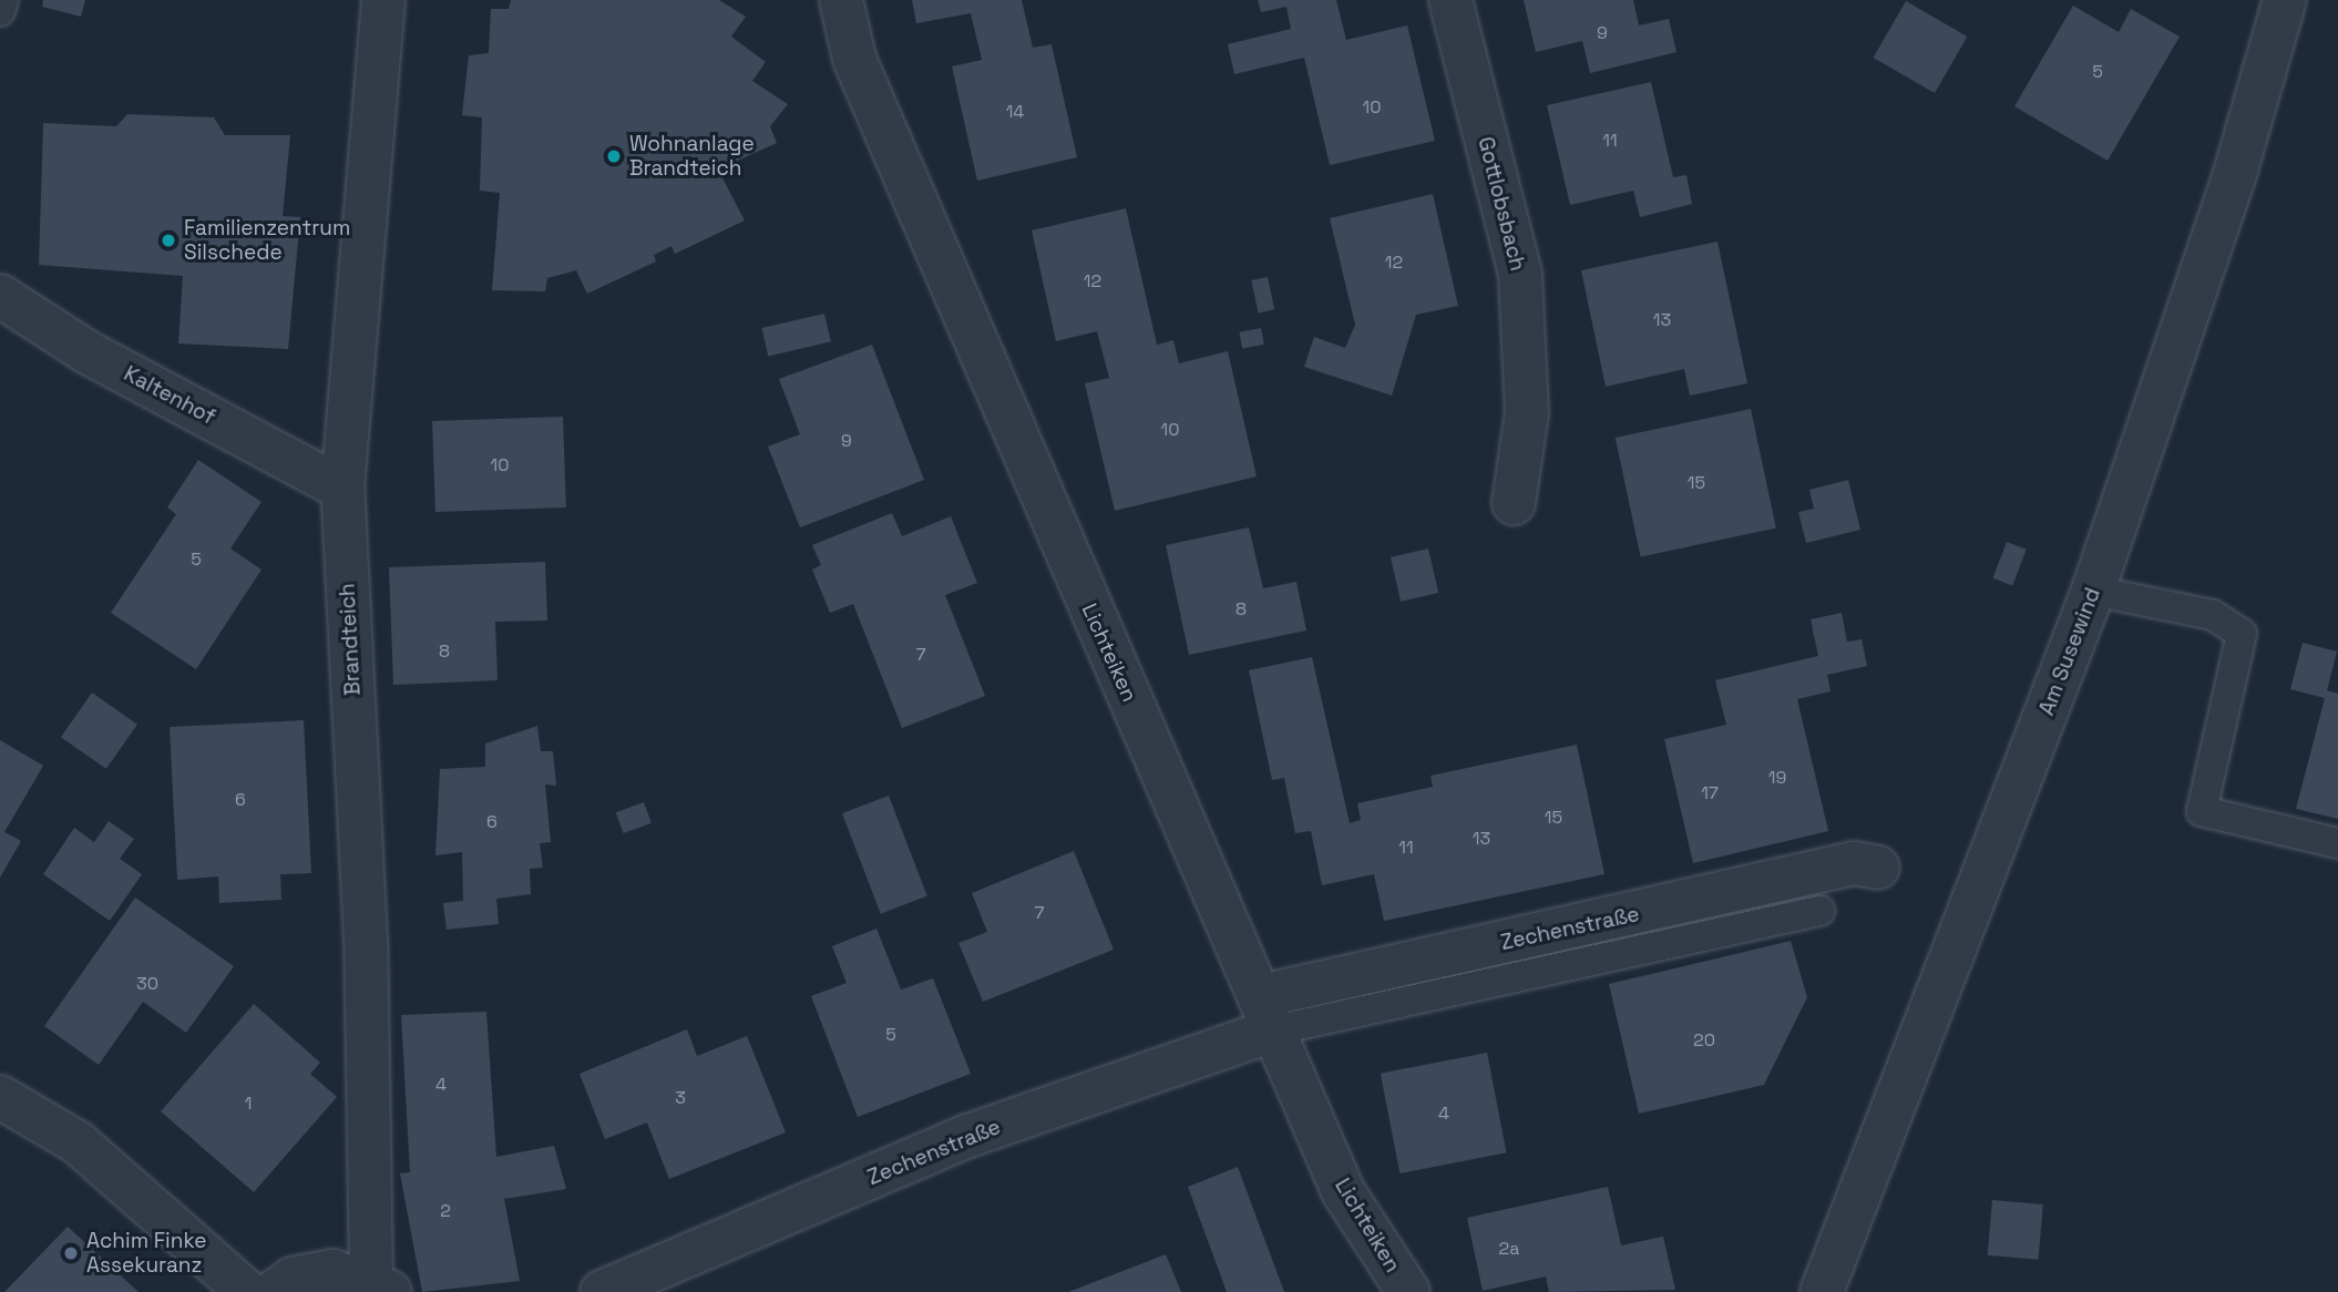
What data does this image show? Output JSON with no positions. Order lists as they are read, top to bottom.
{
  "streets": {
    "street": [
      "Gottlobsbach",
      "Kaltenhof",
      "Brandteich",
      "Am Susewind",
      "Lichteiken",
      "Zechenstraße"
    ]
  },
  "crossings": [
    ["Kaltenhof", "Brandteich"],
    ["Lichteiken", "Zechenstraße"]
  ],
  "places": ["Wohnanlage Brandteich", "Familienzentrum Silschede", "Achim Finke Assekuranz"],
  "house_numbers": [
    "9",
    "5",
    "10",
    "14",
    "11",
    "12",
    "12",
    "13",
    "10",
    "9",
    "10",
    "15",
    "5",
    "8",
    "8",
    "7",
    "19",
    "17",
    "6",
    "15",
    "6",
    "13",
    "11",
    "7",
    "30",
    "5",
    "20",
    "4",
    "3",
    "1",
    "4",
    "2",
    "2a"
  ]
}
